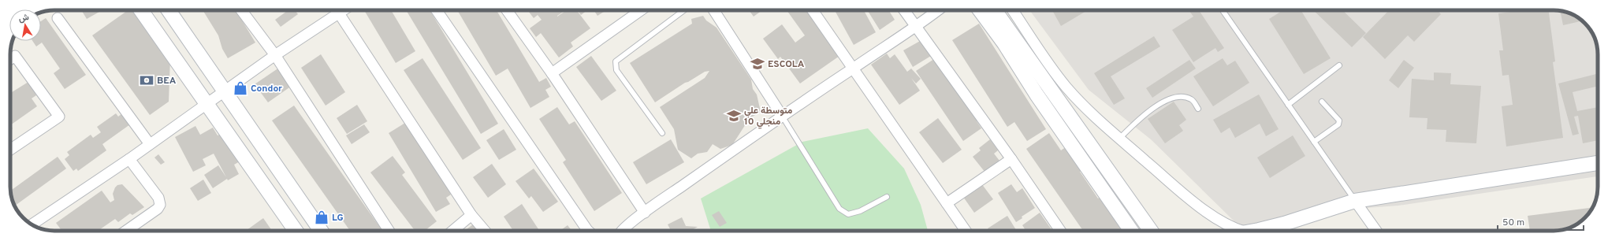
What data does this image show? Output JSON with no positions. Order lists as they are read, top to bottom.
{
  "places": {
    "school or university": ["ESCOLA", "متوسطة علي منجلي 10"],
    "bank": ["BEA"],
    "shop": ["Condor", "LG"]
  },
  "scale_bar": "50 m",
  "north": "top"
}
